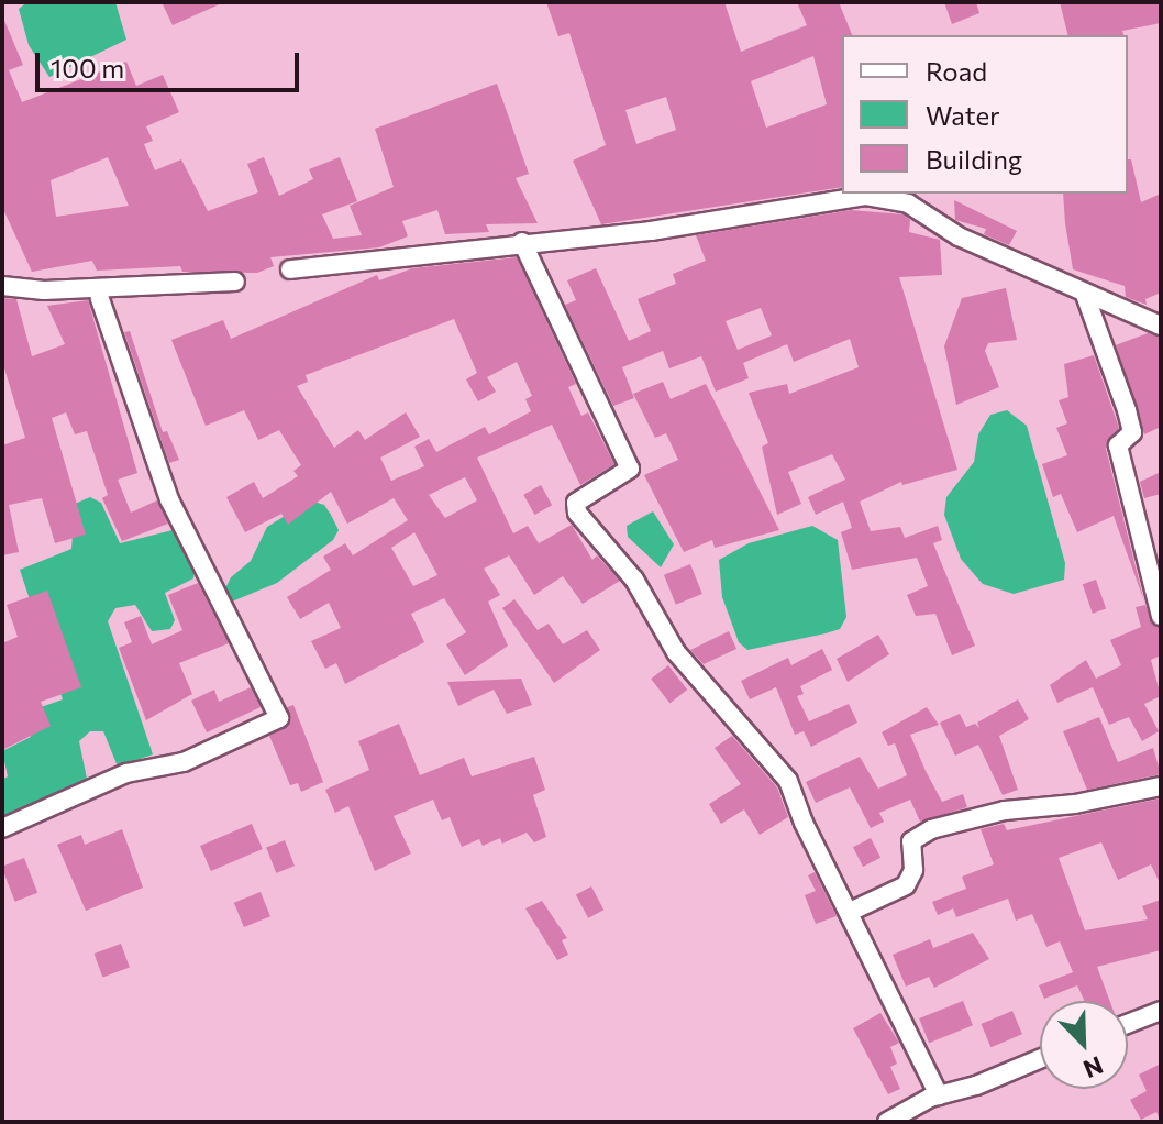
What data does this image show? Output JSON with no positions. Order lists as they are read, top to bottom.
{
  "legend": ["Road", "Water", "Building"],
  "scale_bar": "100 m",
  "north": "bottom right"
}
